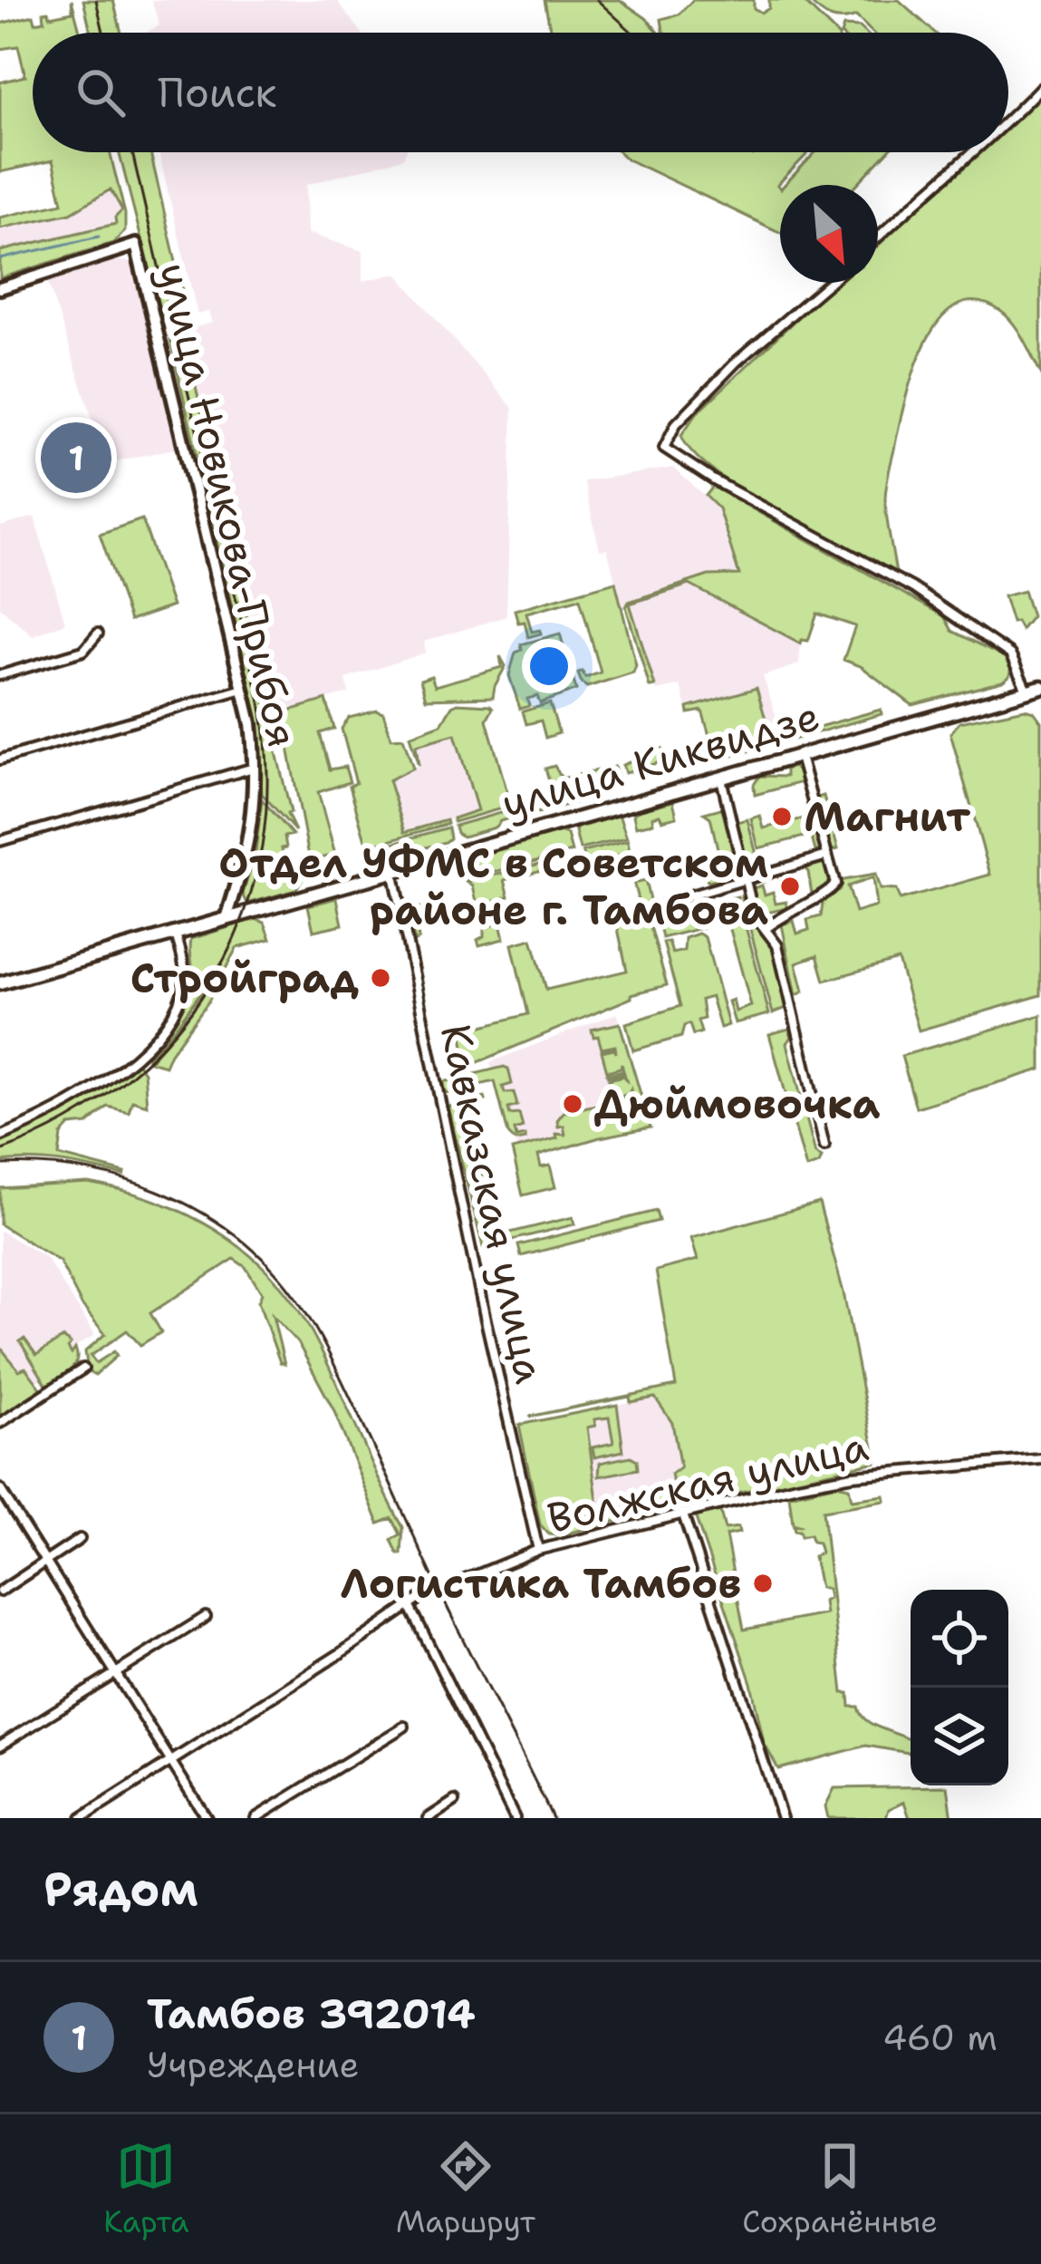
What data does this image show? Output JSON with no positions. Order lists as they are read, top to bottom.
{
  "streets": {
    "main road": ["улица Киквидзе"],
    "street": ["улица Новикова-Прибоя", "Кавказская улица", "Волжская улица"]
  },
  "crossings": [
    ["улица Новикова-Прибоя", "улица Киквидзе"],
    ["улица Киквидзе", "Кавказская улица"],
    ["Кавказская улица", "Волжская улица"]
  ],
  "places": [
    "Магнит",
    "Отдел УФМС в Советском районе г. Тамбова",
    "Стройград",
    "Дюймовочка",
    "Логистика Тамбов"
  ],
  "north": "bottom right",
  "page": {
    "search": "Поиск",
    "pins": "1",
    "heading": "Рядом",
    "list": [
      {
        "mark": "1",
        "name": "Тамбов 392014",
        "note": "Учреждение",
        "value": "460 m"
      }
    ],
    "nav": ["Карта", "Маршрут", "Сохранённые"]
  }
}
